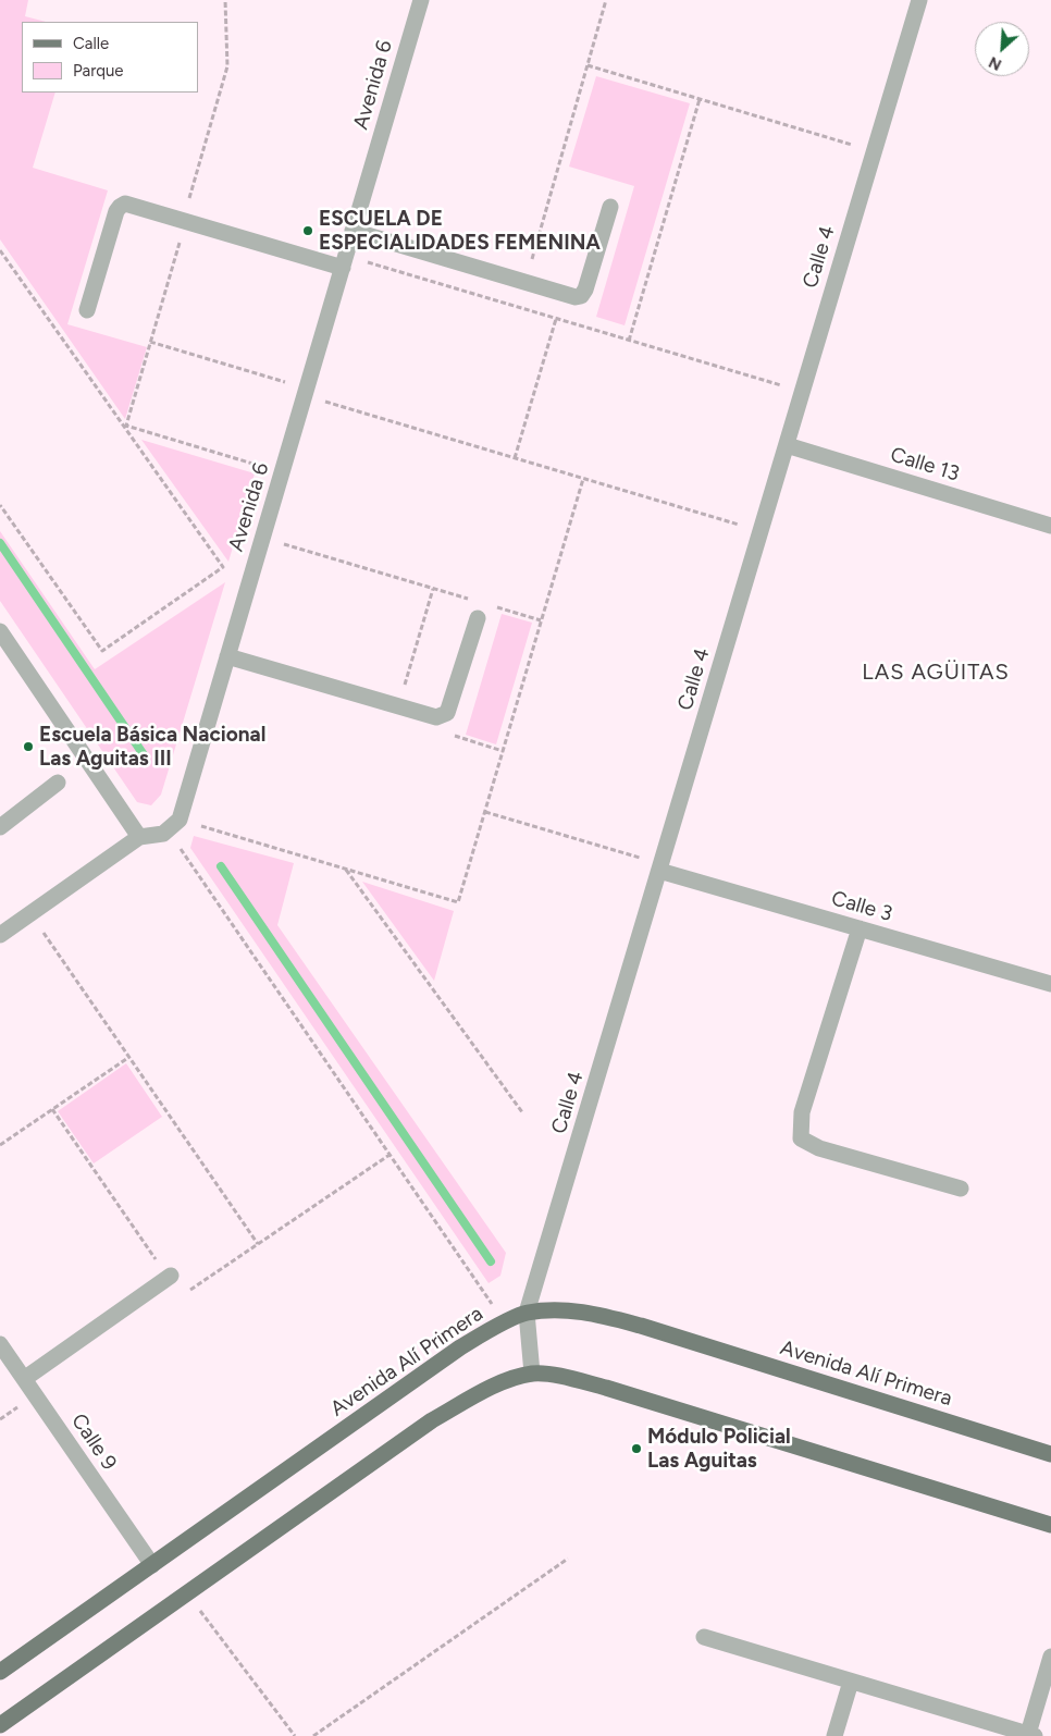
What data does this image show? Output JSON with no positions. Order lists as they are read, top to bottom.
{
  "streets": {
    "main road": ["Avenida Alí Primera"],
    "street": [
      "Avenida 6",
      "Calle 4",
      "Calle 13",
      "Calle 3",
      "Calle 9"
    ]
  },
  "crossings": [
    ["Calle 4", "Calle 13"],
    ["Calle 4", "Calle 3"],
    ["Calle 4", "Avenida Alí Primera"],
    ["Avenida Alí Primera", "Calle 9"]
  ],
  "districts": ["LAS AGÜITAS"],
  "places": ["ESCUELA DE ESPECIALIDADES FEMENINA", "Escuela Básica Nacional Las Aguitas III", "Módulo Policial Las Aguitas"],
  "legend": ["Calle", "Parque"],
  "north": "bottom left"
}
